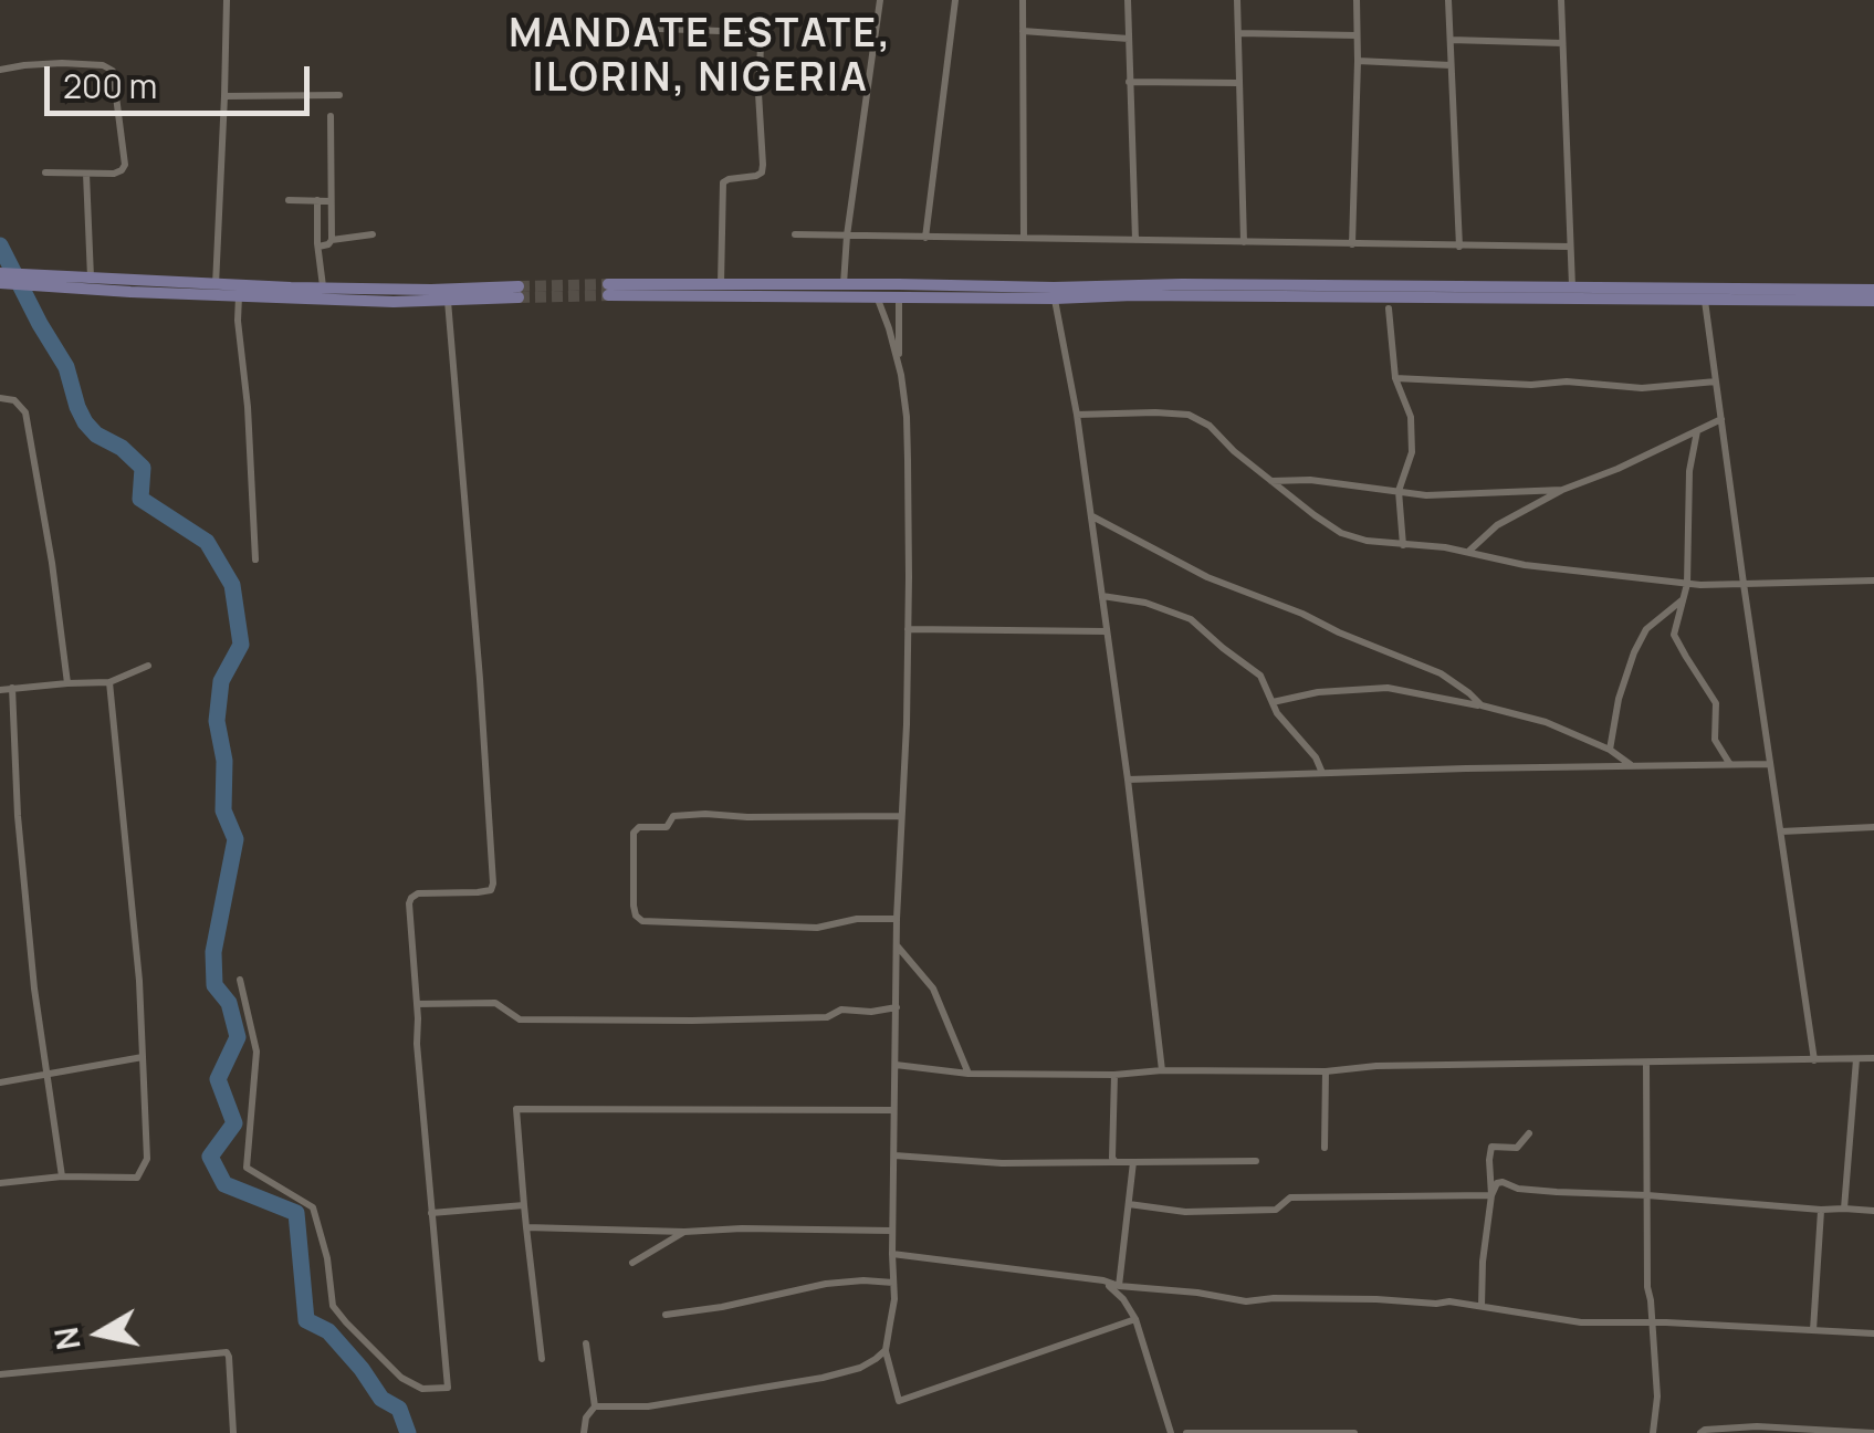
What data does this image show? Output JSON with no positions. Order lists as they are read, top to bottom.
{
  "districts": ["MANDATE ESTATE, ILORIN, NIGERIA"],
  "scale_bar": "200 m",
  "north": "left"
}
